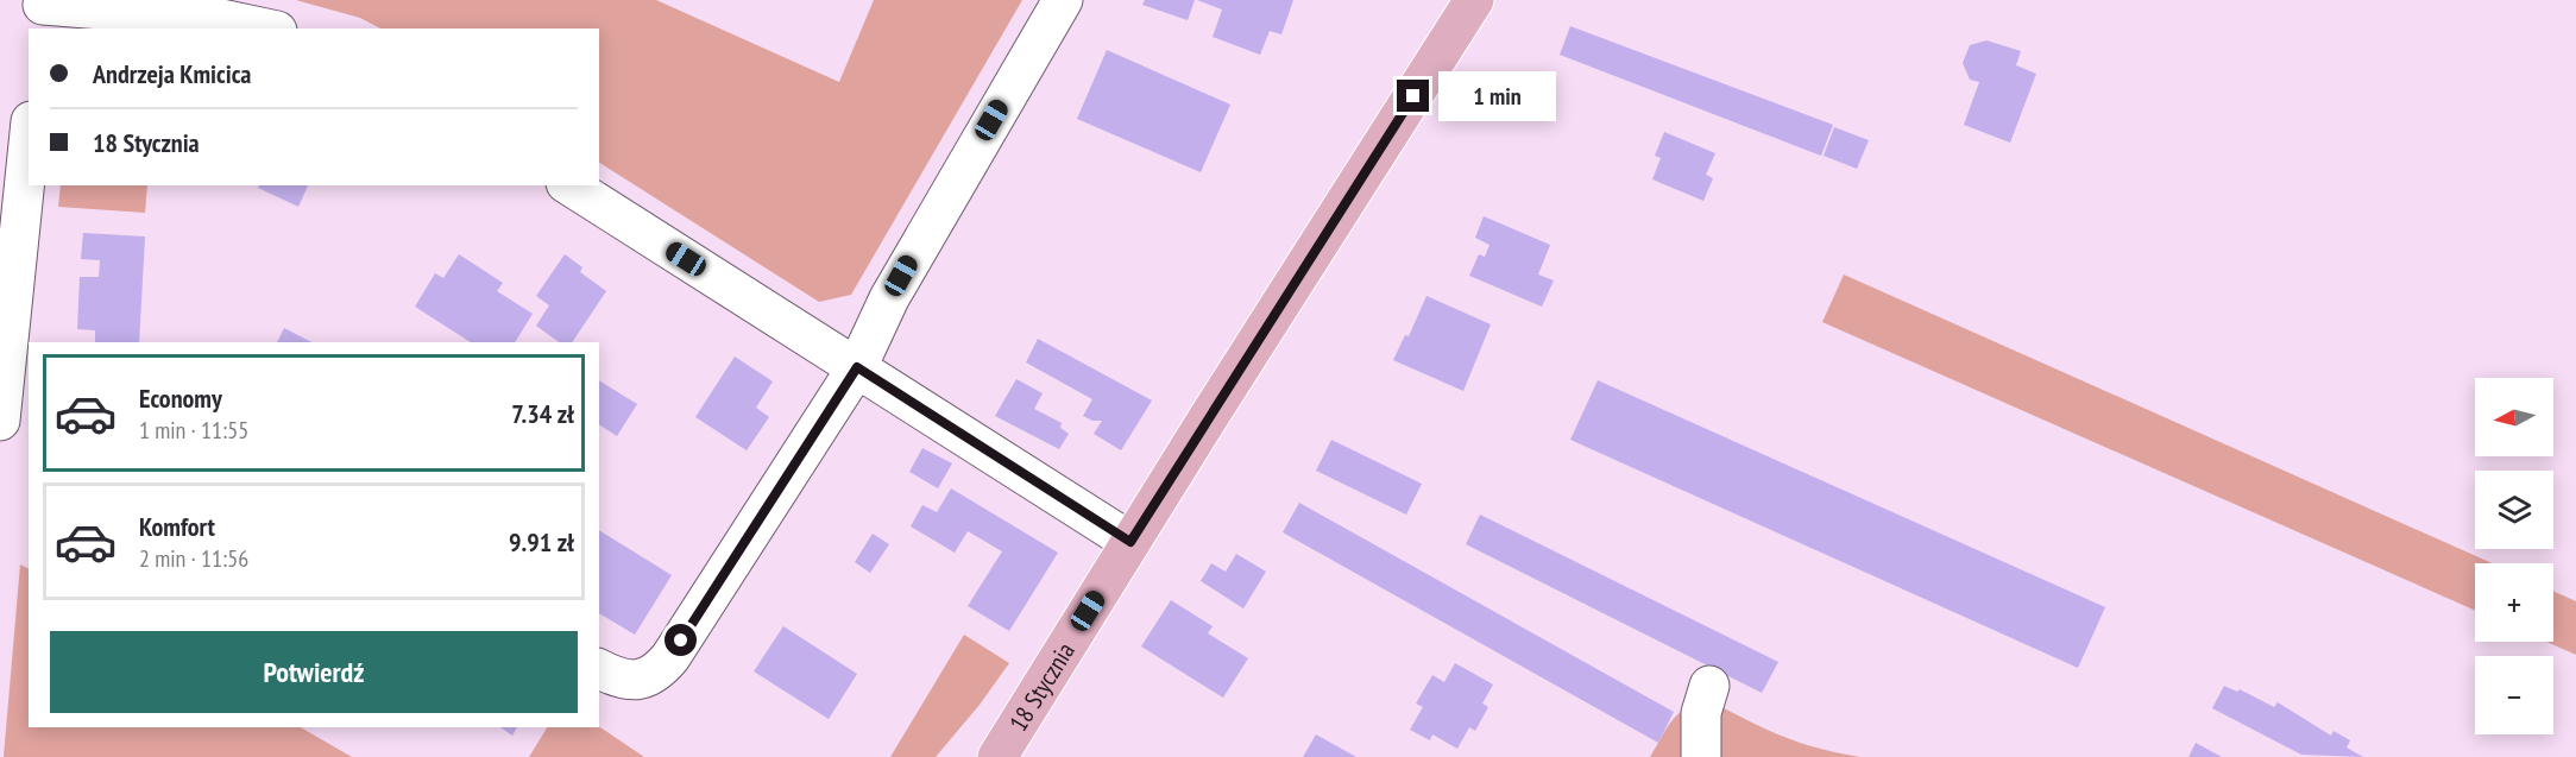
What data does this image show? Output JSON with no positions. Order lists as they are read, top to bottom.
{
  "streets": {
    "main road": ["18 Stycznia"]
  },
  "north": "left",
  "page": {
    "banner": ["Andrzeja Kmicica", "18 Stycznia"],
    "bubble": "1 min",
    "list": [
      {
        "name": "Economy",
        "note": "1 min · 11:55",
        "value": "7.34 zł"
      },
      {
        "name": "Komfort",
        "note": "2 min · 11:56",
        "value": "9.91 zł"
      }
    ],
    "map_buttons": ["+", "−"],
    "buttons": "Potwierdź"
  }
}
